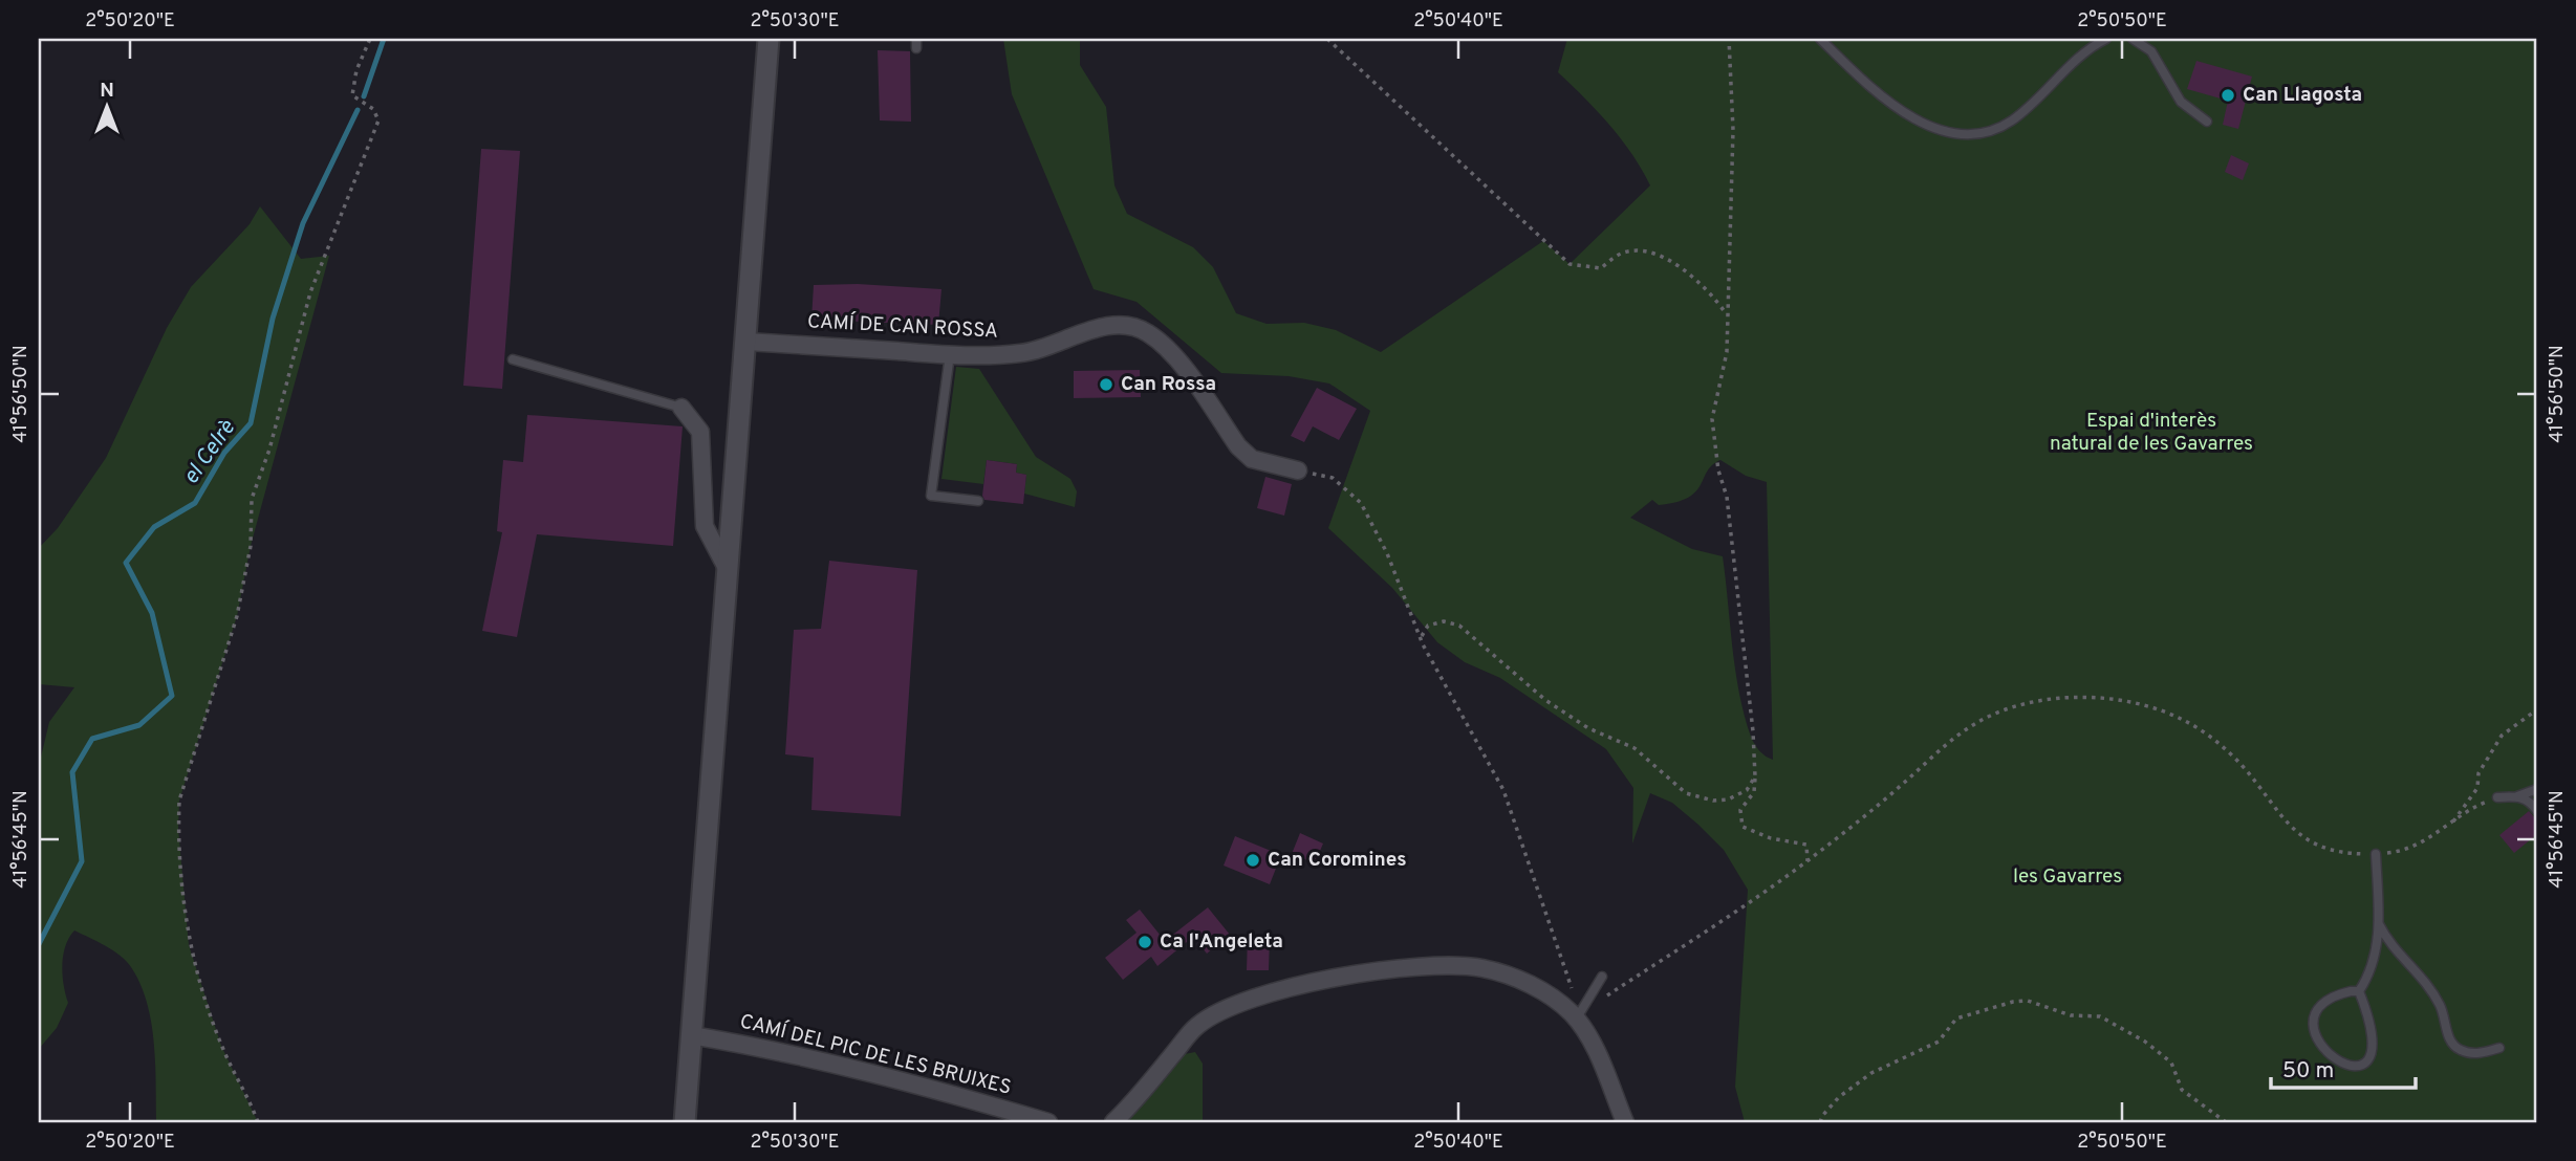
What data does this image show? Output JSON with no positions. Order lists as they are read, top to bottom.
{
  "streets": {
    "street": ["CAMÍ DE CAN ROSSA", "CAMÍ DEL PIC DE LES BRUIXES"]
  },
  "water": ["el Celrè"],
  "parks": ["Espai d'interès natural de les Gavarres", "les Gavarres"],
  "places": [
    "Can Llagosta",
    "Can Rossa",
    "Can Coromines",
    "Ca l'Angeleta"
  ],
  "scale_bar": "50 m",
  "north": "top",
  "coordinates": [
    "2°50'20\"E",
    "2°50'30\"E",
    "2°50'40\"E",
    "2°50'50\"E",
    "41°56'50\"N",
    "41°56'45\"N"
  ]
}
